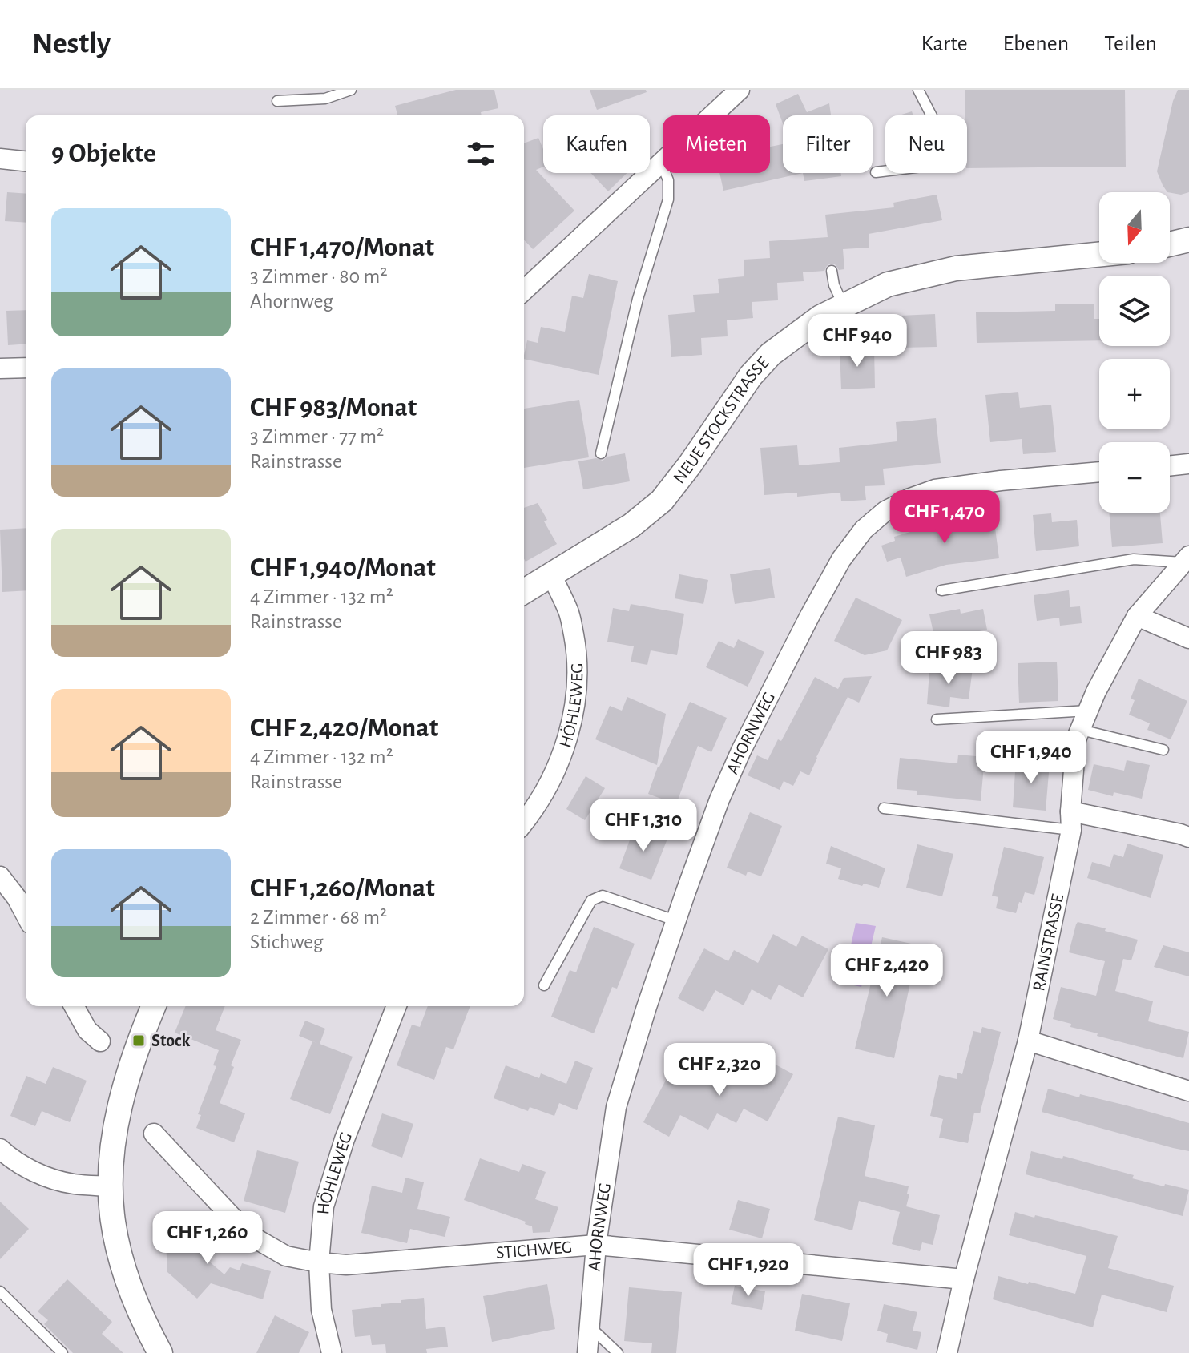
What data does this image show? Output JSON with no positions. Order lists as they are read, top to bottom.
{
  "streets": {
    "street": [
      "NEUE STOCKSTRASSE",
      "HÖHLEWEG",
      "AHORNWEG",
      "RAINSTRASSE",
      "STICHWEG"
    ]
  },
  "crossings": [
    ["NEUE STOCKSTRASSE", "HÖHLEWEG"],
    ["HÖHLEWEG", "STICHWEG"],
    ["AHORNWEG", "STICHWEG"],
    ["RAINSTRASSE", "STICHWEG"]
  ],
  "places": {
    "transit": ["Stock"]
  },
  "north": "bottom",
  "page": {
    "header": "Nestly",
    "nav": ["Karte", "Ebenen", "Teilen"],
    "chip": [
      "Kaufen",
      "Mieten",
      "Filter",
      "Neu"
    ],
    "heading": "9 Objekte",
    "map_buttons": ["+", "−"],
    "list": [
      {
        "name": "CHF 1,470/Monat",
        "note": "3 Zimmer · 80 m² · Ahornweg"
      },
      {
        "name": "CHF 983/Monat",
        "note": "3 Zimmer · 77 m² · Rainstrasse"
      },
      {
        "name": "CHF 1,940/Monat",
        "note": "4 Zimmer · 132 m² · Rainstrasse"
      },
      {
        "name": "CHF 2,420/Monat",
        "note": "4 Zimmer · 132 m² · Rainstrasse"
      },
      {
        "name": "CHF 1,260/Monat",
        "note": "2 Zimmer · 68 m² · Stichweg"
      }
    ],
    "price": [
      "CHF 940",
      "CHF 1,470",
      "CHF 983",
      "CHF 1,940",
      "CHF 1,310",
      "CHF 2,420",
      "CHF 2,320",
      "CHF 1,260",
      "CHF 1,920"
    ]
  }
}
